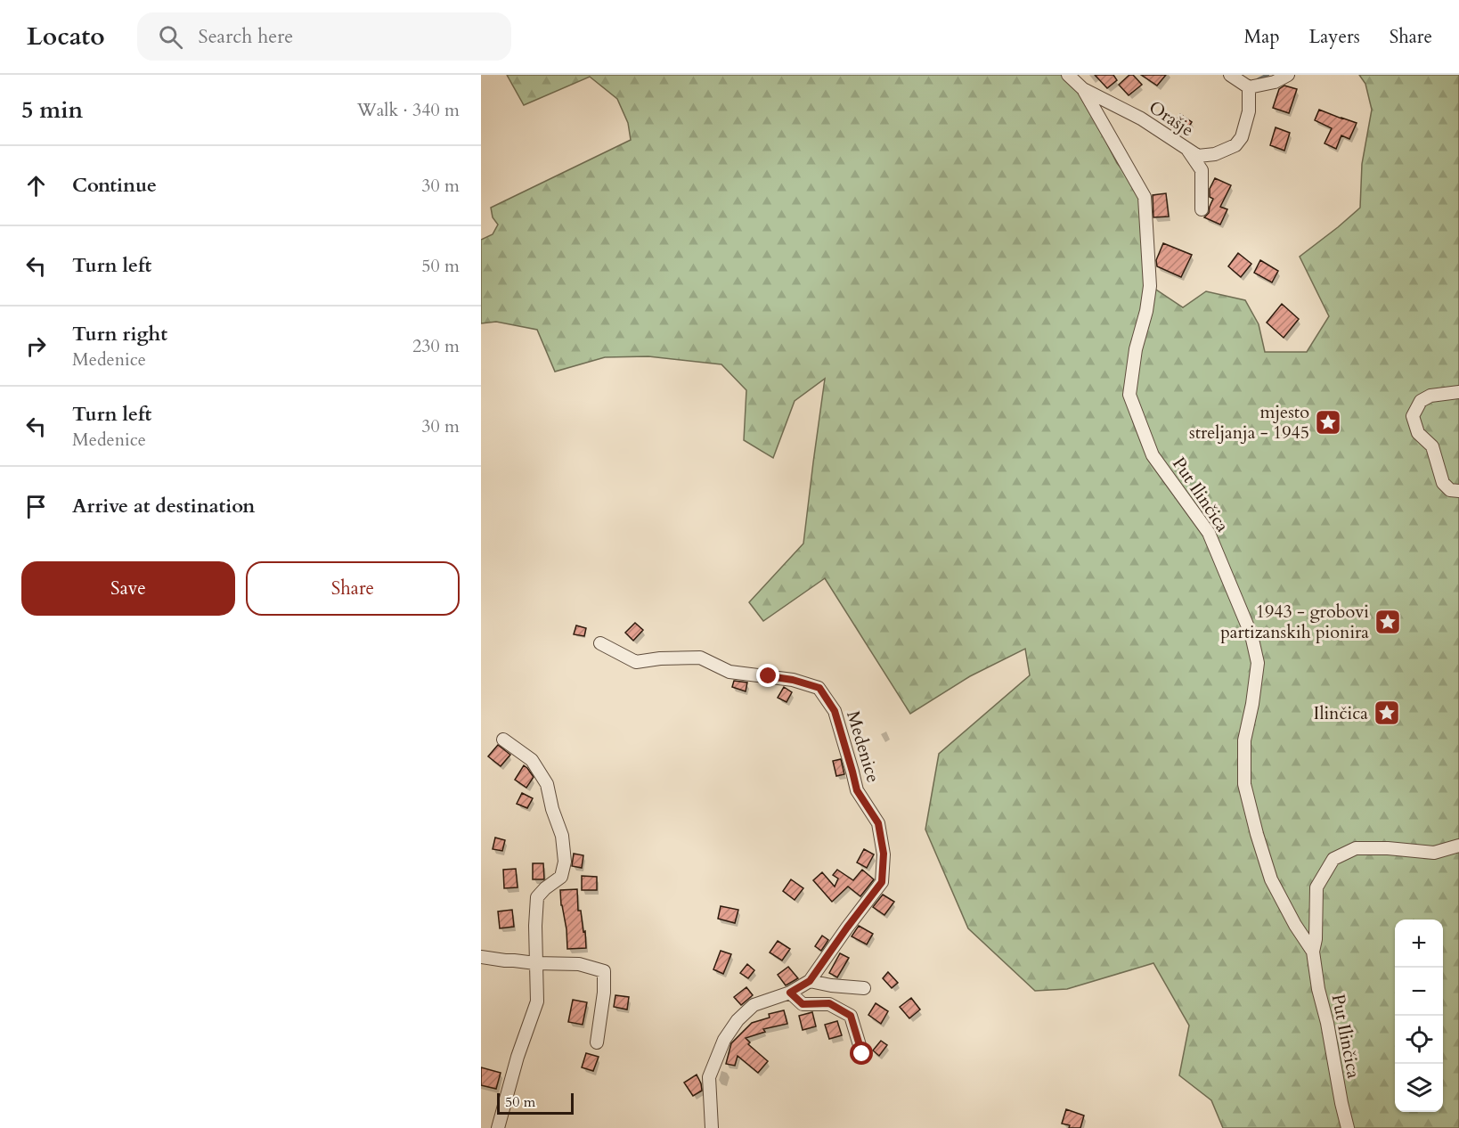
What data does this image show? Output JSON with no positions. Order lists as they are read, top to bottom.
{
  "streets": {
    "street": ["Orašje", "Put Ilinčica", "Medenice"]
  },
  "crossings": [
    ["Orašje", "Put Ilinčica"]
  ],
  "places": {
    "place": ["mjesto streljanja - 1945", "1943 - grobovi partizanskih pionira", "Ilinčica"]
  },
  "scale_bar": "50 m",
  "page": {
    "header": "Locato",
    "search": "Search here",
    "nav": ["Map", "Layers", "Share"],
    "heading": ["5 min", "Walk · 340 m"],
    "list": [
      ["Continue", "30 m"],
      ["Turn left", "50 m"],
      ["Turn right", "Medenice", "230 m"],
      ["Turn left", "Medenice", "30 m"],
      "Arrive at destination"
    ],
    "buttons": ["Save", "Share"],
    "map_buttons": ["+", "−"],
    "scale": "50 m"
  }
}
